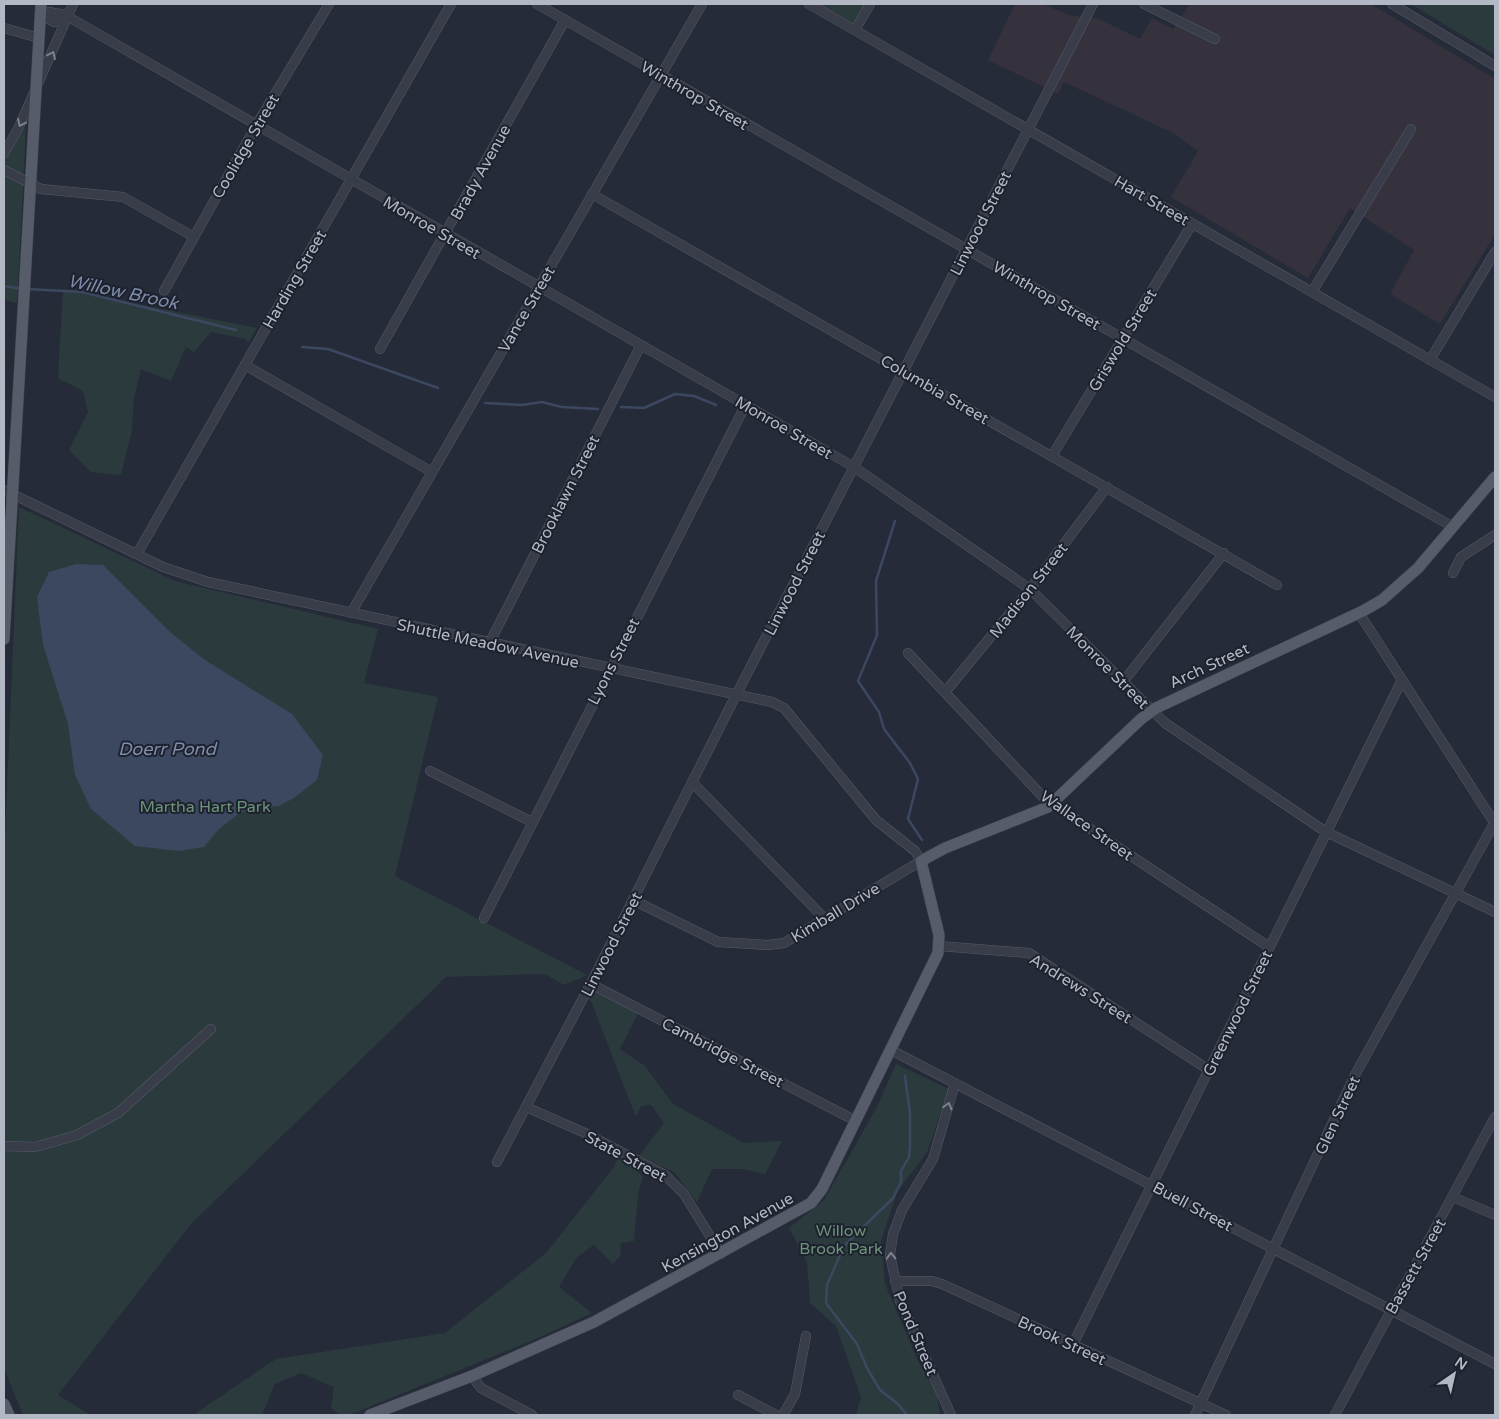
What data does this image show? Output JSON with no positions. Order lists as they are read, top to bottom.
{
  "streets": {
    "main road": ["Arch Street", "Kensington Avenue"],
    "street": [
      "Winthrop Street",
      "Coolidge Street",
      "Brady Avenue",
      "Hart Street",
      "Linwood Street",
      "Monroe Street",
      "Harding Street",
      "Vance Street",
      "Griswold Street",
      "Columbia Street",
      "Brooklawn Street",
      "Madison Street",
      "Shuttle Meadow Avenue",
      "Lyons Street",
      "Wallace Street",
      "Kimball Drive",
      "Andrews Street",
      "Greenwood Street",
      "Cambridge Street",
      "Glen Street",
      "State Street",
      "Buell Street",
      "Bassett Street",
      "Pond Street",
      "Brook Street"
    ]
  },
  "crossings": [
    ["Winthrop Street", "Brady Avenue"],
    ["Winthrop Street", "Linwood Street"],
    ["Winthrop Street", "Vance Street"],
    ["Winthrop Street", "Griswold Street"],
    ["Winthrop Street", "Arch Street"],
    ["Coolidge Street", "Monroe Street"],
    ["Brady Avenue", "Monroe Street"],
    ["Hart Street", "Linwood Street"],
    ["Hart Street", "Griswold Street"],
    ["Linwood Street", "Monroe Street"],
    ["Linwood Street", "Columbia Street"],
    ["Linwood Street", "Shuttle Meadow Avenue"],
    ["Linwood Street", "Kimball Drive"],
    ["Linwood Street", "Cambridge Street"],
    ["Linwood Street", "State Street"],
    ["Monroe Street", "Harding Street"],
    ["Monroe Street", "Vance Street"],
    ["Monroe Street", "Brooklawn Street"],
    ["Monroe Street", "Madison Street"],
    ["Monroe Street", "Lyons Street"],
    ["Monroe Street", "Arch Street"],
    ["Monroe Street", "Greenwood Street"],
    ["Monroe Street", "Glen Street"],
    ["Harding Street", "Shuttle Meadow Avenue"],
    ["Vance Street", "Columbia Street"],
    ["Vance Street", "Shuttle Meadow Avenue"],
    ["Griswold Street", "Columbia Street"],
    ["Columbia Street", "Madison Street"],
    ["Brooklawn Street", "Shuttle Meadow Avenue"],
    ["Madison Street", "Wallace Street"],
    ["Shuttle Meadow Avenue", "Lyons Street"],
    ["Shuttle Meadow Avenue", "Arch Street"],
    ["Shuttle Meadow Avenue", "Kimball Drive"],
    ["Shuttle Meadow Avenue", "Kensington Avenue"],
    ["Arch Street", "Wallace Street"],
    ["Arch Street", "Kimball Drive"],
    ["Arch Street", "Kensington Avenue"],
    ["Wallace Street", "Greenwood Street"],
    ["Kimball Drive", "Kensington Avenue"],
    ["Andrews Street", "Greenwood Street"],
    ["Andrews Street", "Kensington Avenue"],
    ["Greenwood Street", "Buell Street"],
    ["Greenwood Street", "Brook Street"],
    ["Cambridge Street", "Kensington Avenue"],
    ["Glen Street", "Buell Street"],
    ["Glen Street", "Brook Street"],
    ["State Street", "Kensington Avenue"],
    ["Buell Street", "Kensington Avenue"],
    ["Buell Street", "Bassett Street"],
    ["Buell Street", "Pond Street"],
    ["Pond Street", "Brook Street"]
  ],
  "one_way": ["Pond Street"],
  "water": ["Willow Brook", "Doerr Pond"],
  "parks": ["Martha Hart Park", "Willow Brook Park"],
  "north": "top right"
}
